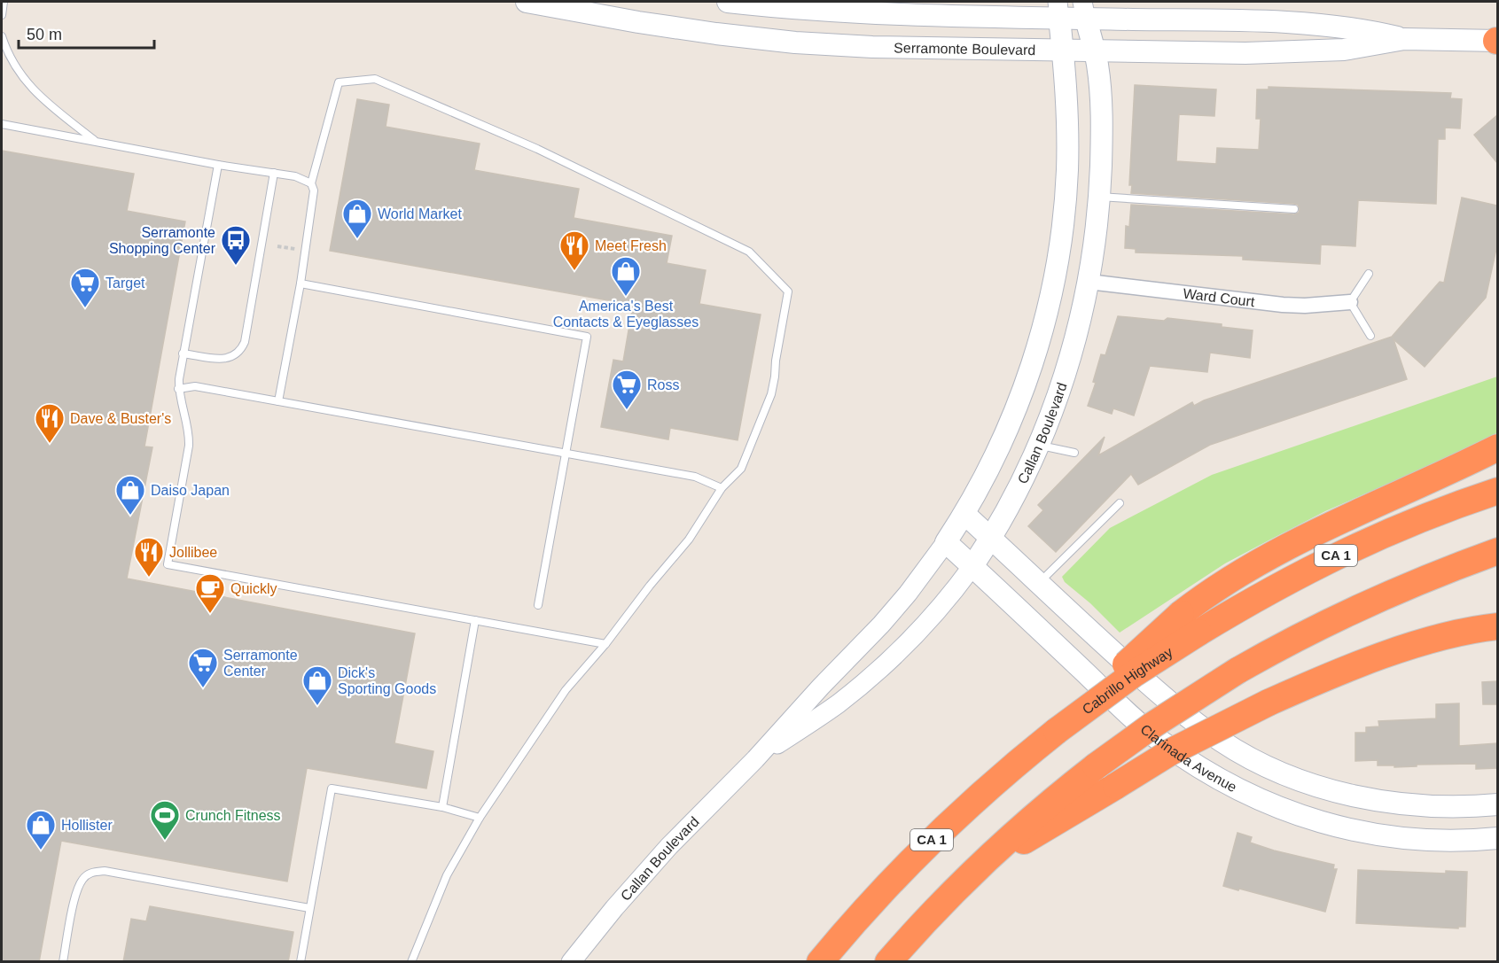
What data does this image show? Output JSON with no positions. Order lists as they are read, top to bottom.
{
  "streets": {
    "highway": ["CA 1", "Cabrillo Highway"],
    "main road": ["Serramonte Boulevard", "Callan Boulevard", "Clarinada Avenue"],
    "street": ["Ward Court"]
  },
  "crossings": [
    ["Serramonte Boulevard", "Callan Boulevard"],
    ["Ward Court", "Callan Boulevard"],
    ["Callan Boulevard", "Clarinada Avenue"]
  ],
  "places": {
    "shop": [
      "World Market",
      "America's Best Contacts & Eyeglasses",
      "Daiso Japan",
      "Dick's Sporting Goods",
      "Hollister"
    ],
    "bus stop": ["Serramonte Shopping Center"],
    "restaurant": ["Meet Fresh", "Dave & Buster's", "Jollibee"],
    "supermarket": ["Target", "Ross", "Serramonte Center"],
    "cafe": ["Quickly"],
    "sports": ["Crunch Fitness"]
  },
  "scale_bar": "50 m"
}
